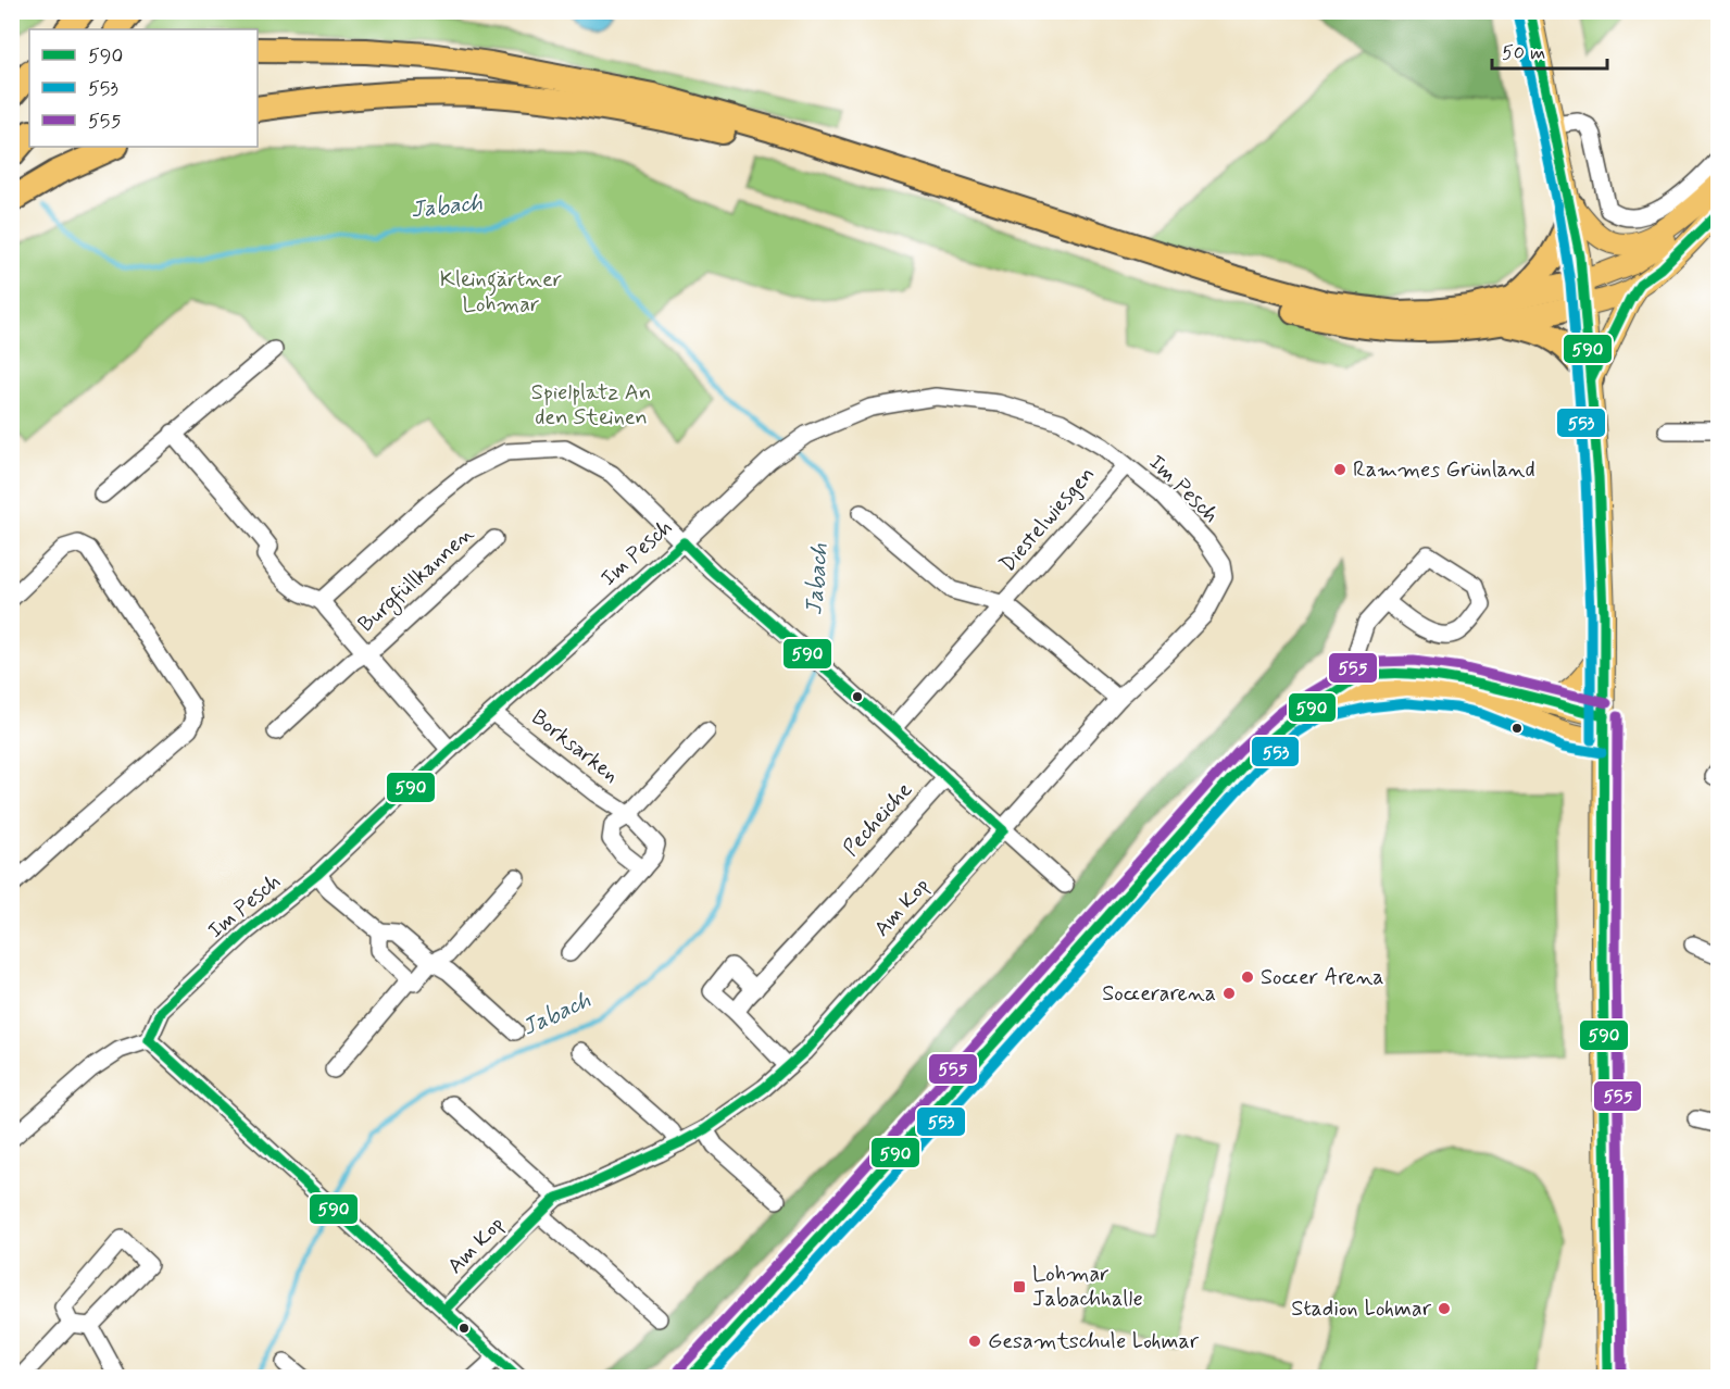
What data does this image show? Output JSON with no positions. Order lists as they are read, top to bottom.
{
  "streets": {
    "street": [
      "Im Pesch",
      "Diestelwiesgen",
      "Burgfüllkannen",
      "Borksarken",
      "Pecheiche",
      "Am Kop"
    ]
  },
  "crossings": [
    ["Im Pesch", "Diestelwiesgen"],
    ["Im Pesch", "Burgfüllkannen"],
    ["Im Pesch", "Borksarken"],
    ["Im Pesch", "Am Kop"],
    ["Diestelwiesgen", "Am Kop"]
  ],
  "water": ["Jabach"],
  "parks": ["Kleingärtner Lohmar", "Spielplatz An den Steinen"],
  "places": {
    "other": [
      "Rammes Grünland",
      "Soccer Arena",
      "Soccerarena",
      "Stadion Lohmar",
      "Gesamtschule Lohmar"
    ],
    "transit": ["Lohmar Jabachhalle"]
  },
  "lines": ["transit line 590", "transit line 553", "transit line 555"],
  "legend": ["590", "553", "555"],
  "scale_bar": "50 m"
}
